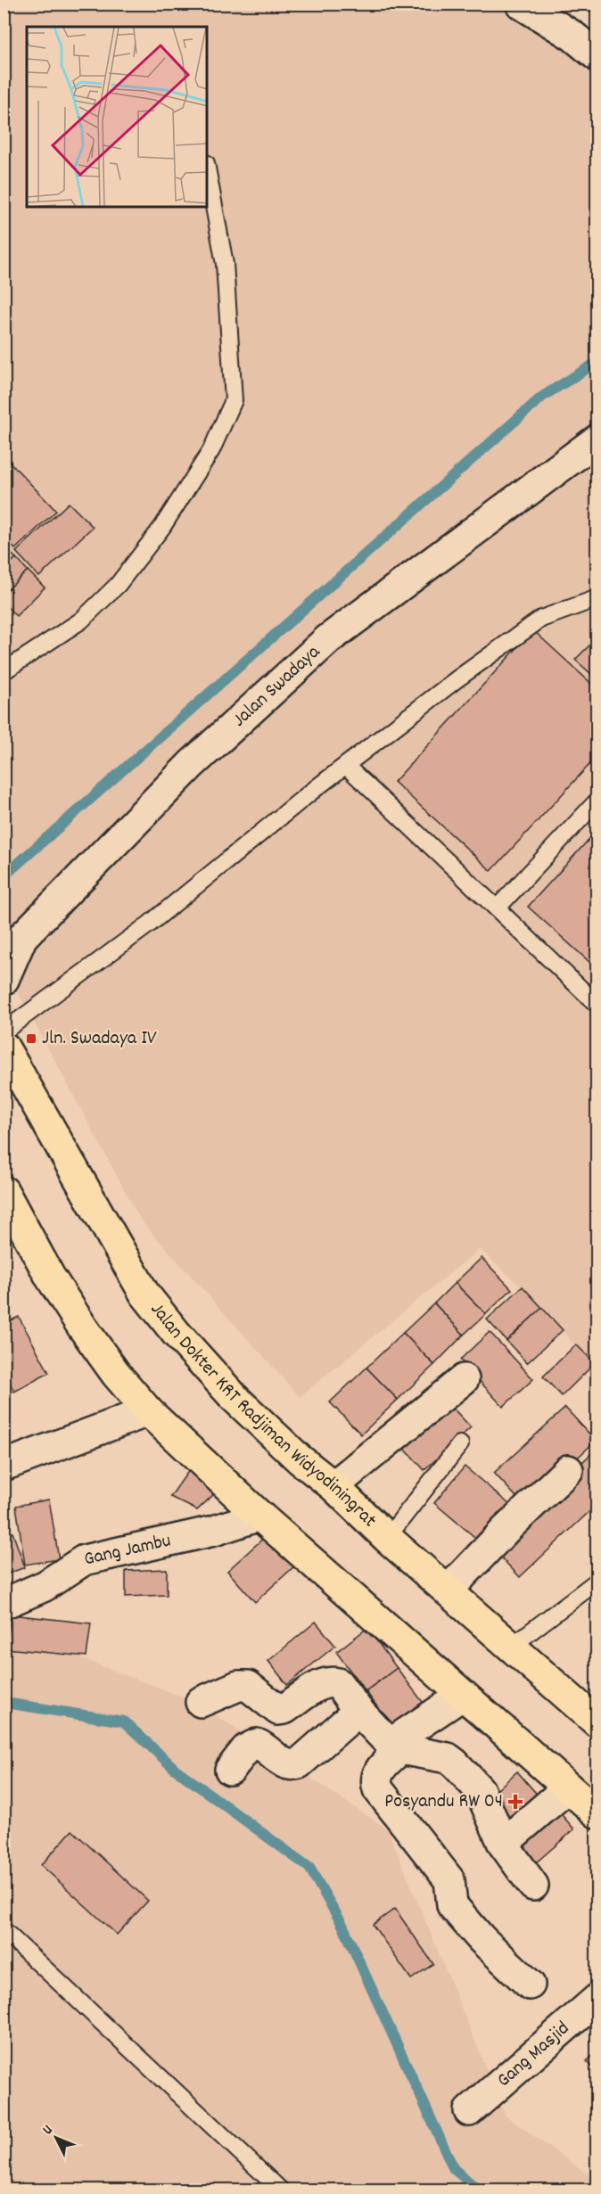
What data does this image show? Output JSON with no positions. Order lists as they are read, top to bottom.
{
  "streets": {
    "main road": ["Jalan Dokter KRT Radjiman Widyodiningrat"],
    "street": ["Jalan Swadaya", "Gang Jambu", "Gang Masjid"]
  },
  "places": {
    "transit": ["Jln. Swadaya IV"],
    "health": ["Posyandu RW 04"]
  },
  "north": "top left"
}
